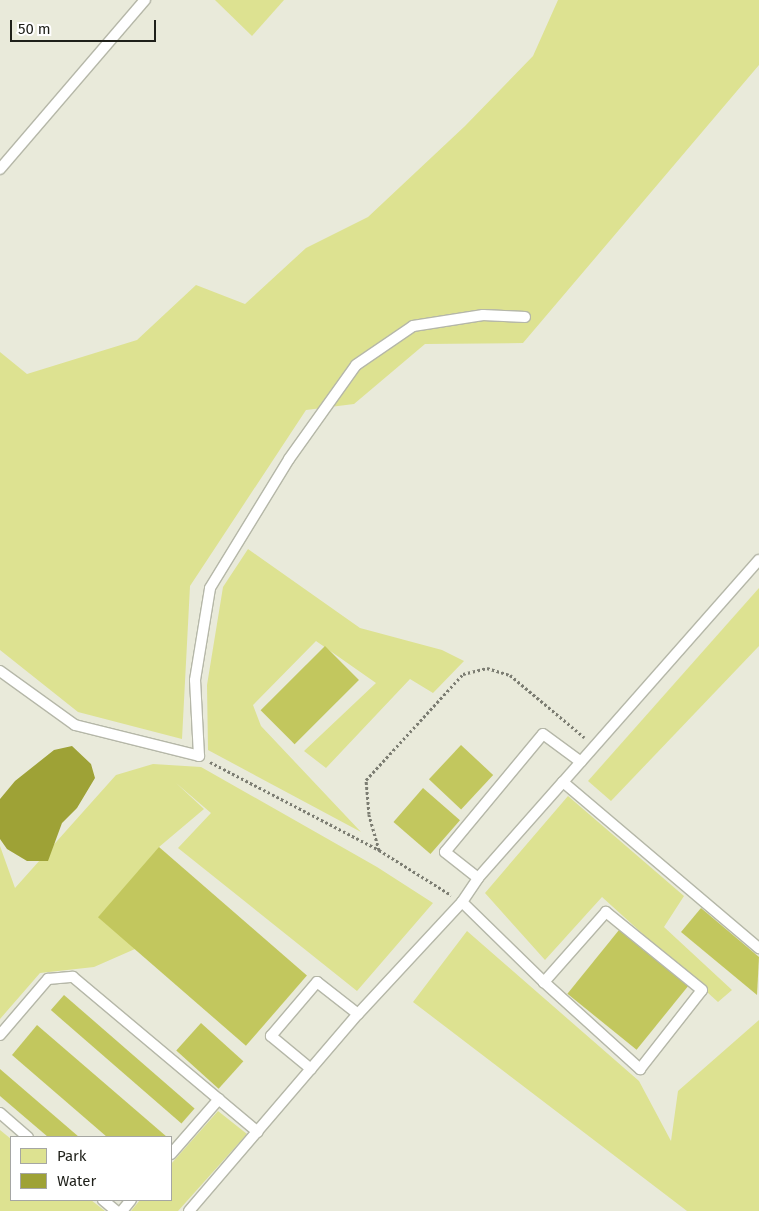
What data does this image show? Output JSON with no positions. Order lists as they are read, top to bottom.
{
  "legend": ["Park", "Water"],
  "scale_bar": "50 m"
}
